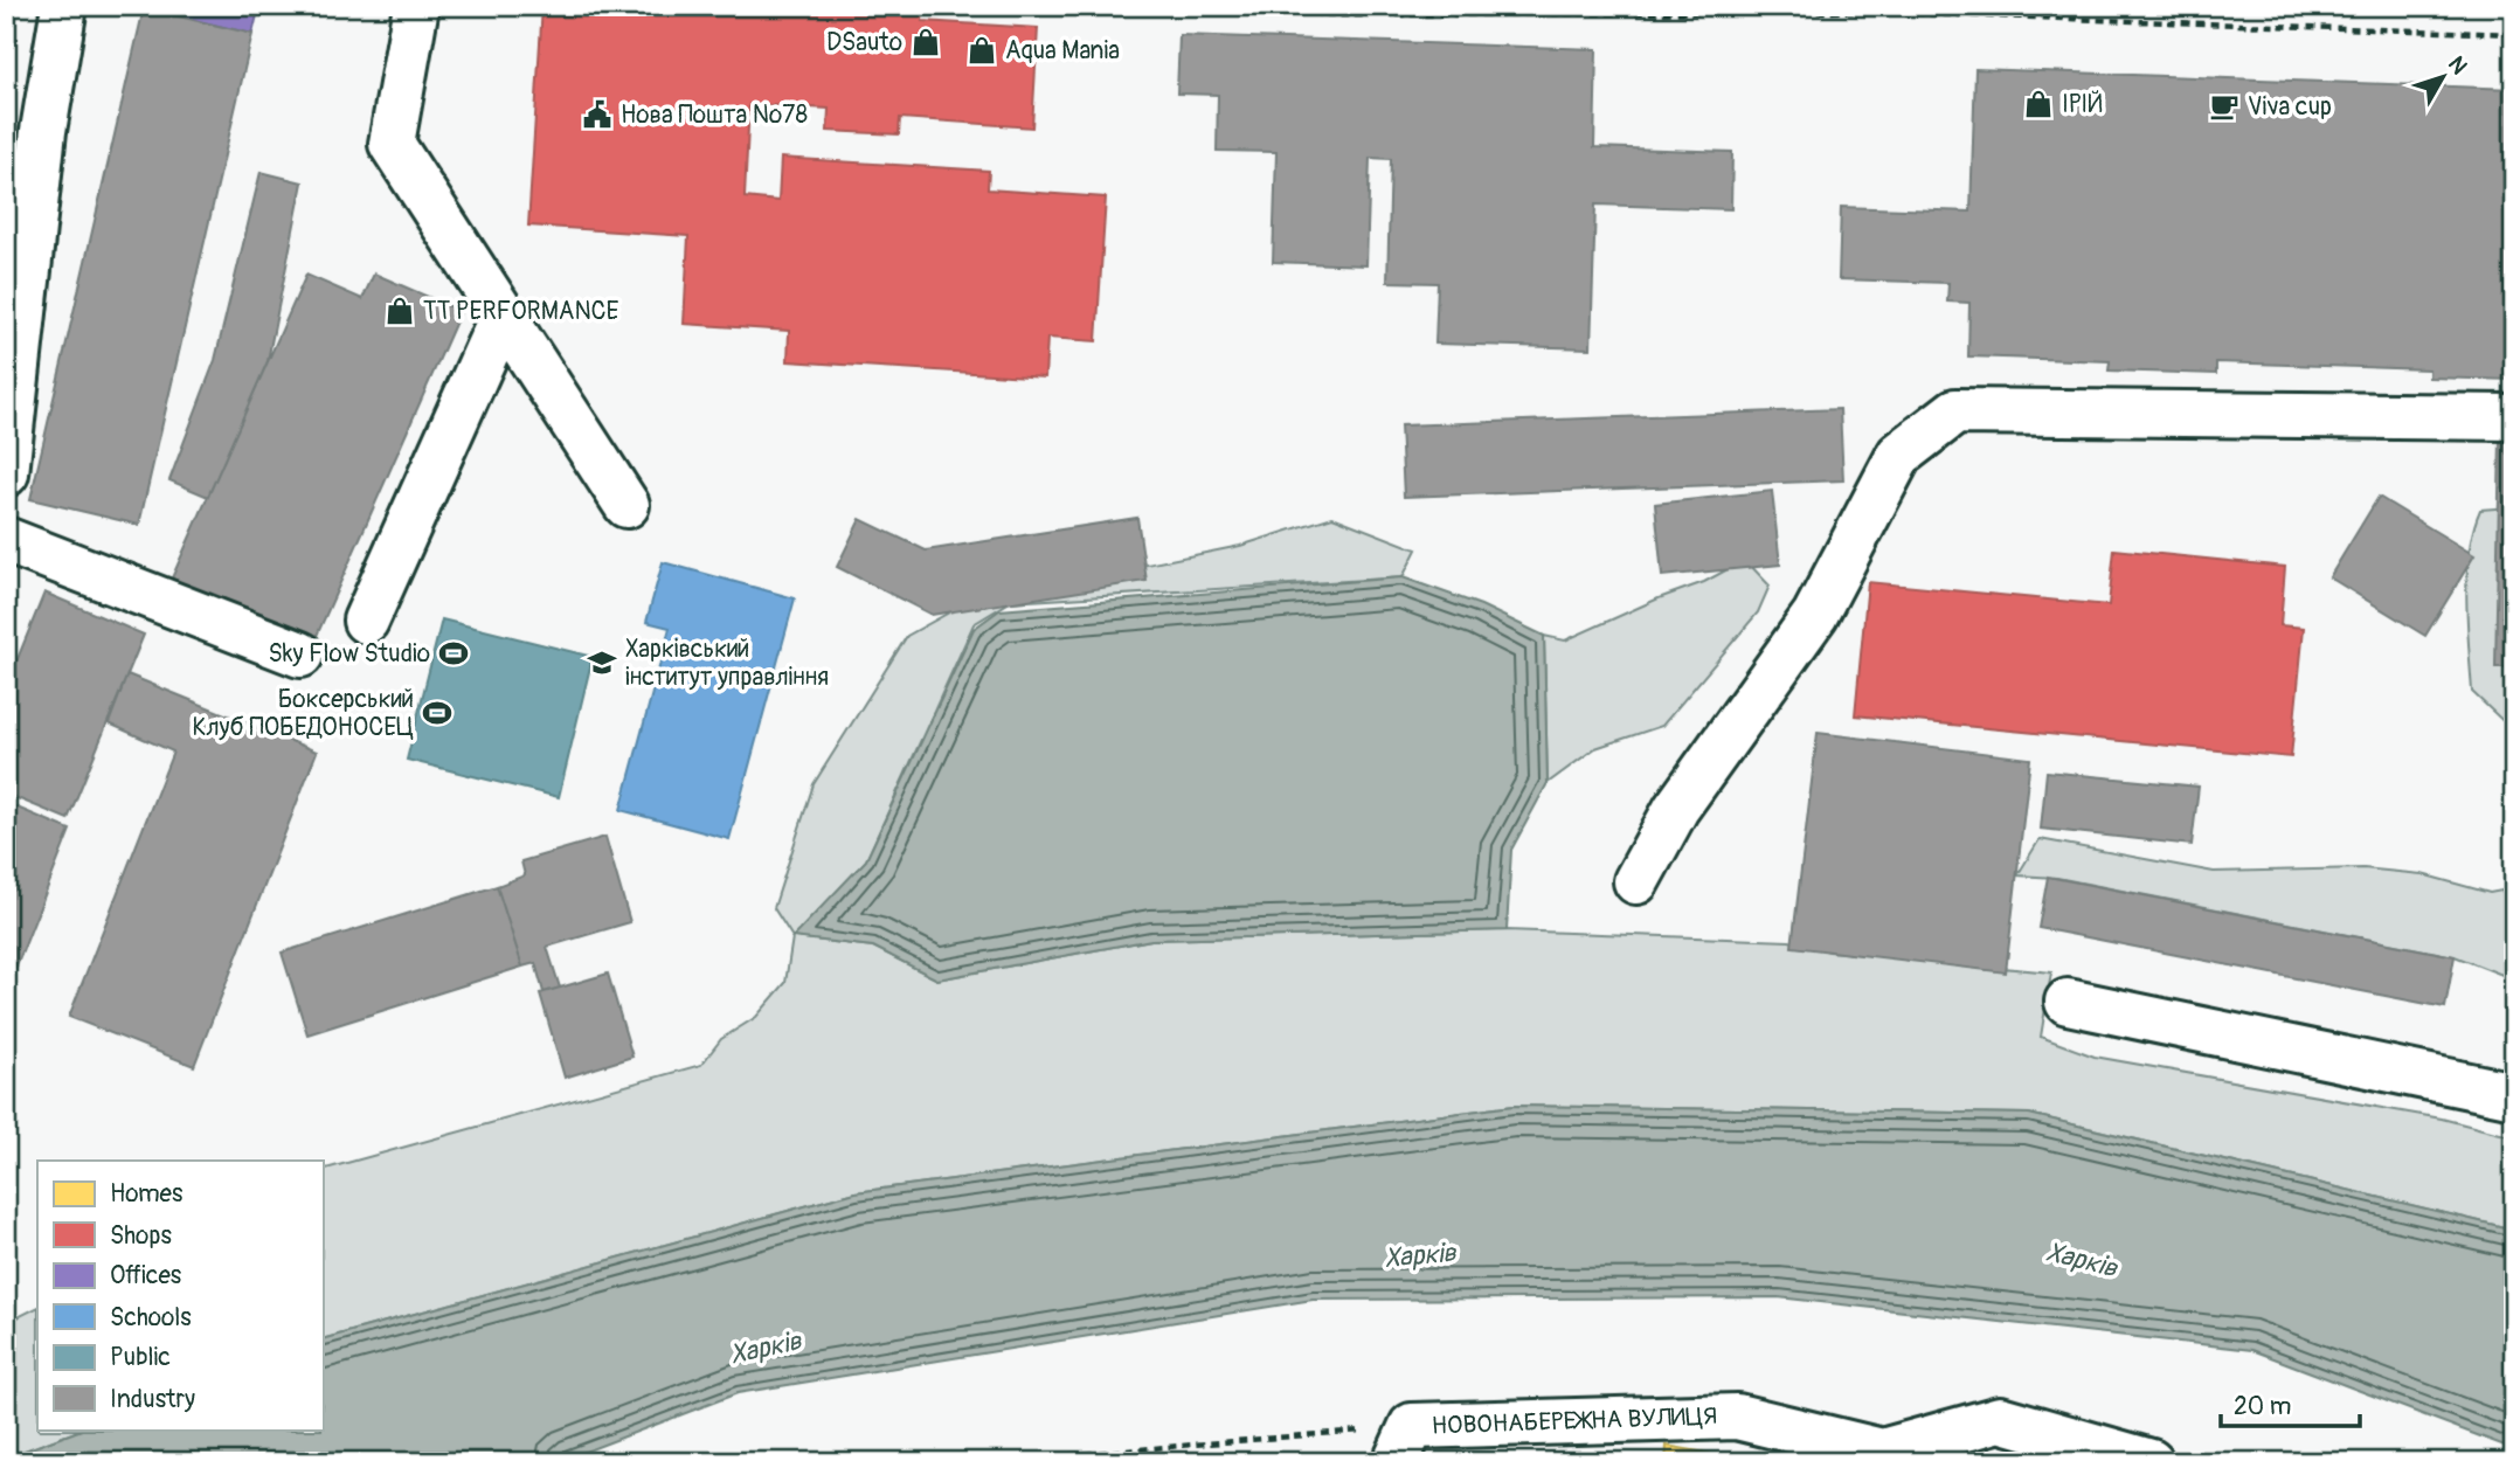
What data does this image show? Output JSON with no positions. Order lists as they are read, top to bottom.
{
  "streets": {
    "street": ["НОВОНАБЕРЕЖНА ВУЛИЦЯ"]
  },
  "water": ["Харків"],
  "places": {
    "shop": [
      "DSauto",
      "Aqua Mania",
      "ІРІЙ",
      "TT PERFORMANCE"
    ],
    "cafe": ["Viva cup"],
    "public building": ["Нова Пошта №78"],
    "sports": ["Sky Flow Studio", "Боксерський Клуб ПОБЕДОНОСЕЦ"],
    "school or university": ["Харківський інститут управління"]
  },
  "legend": [
    "Homes",
    "Shops",
    "Offices",
    "Schools",
    "Public",
    "Industry"
  ],
  "scale_bar": "20 m",
  "north": "top right"
}
